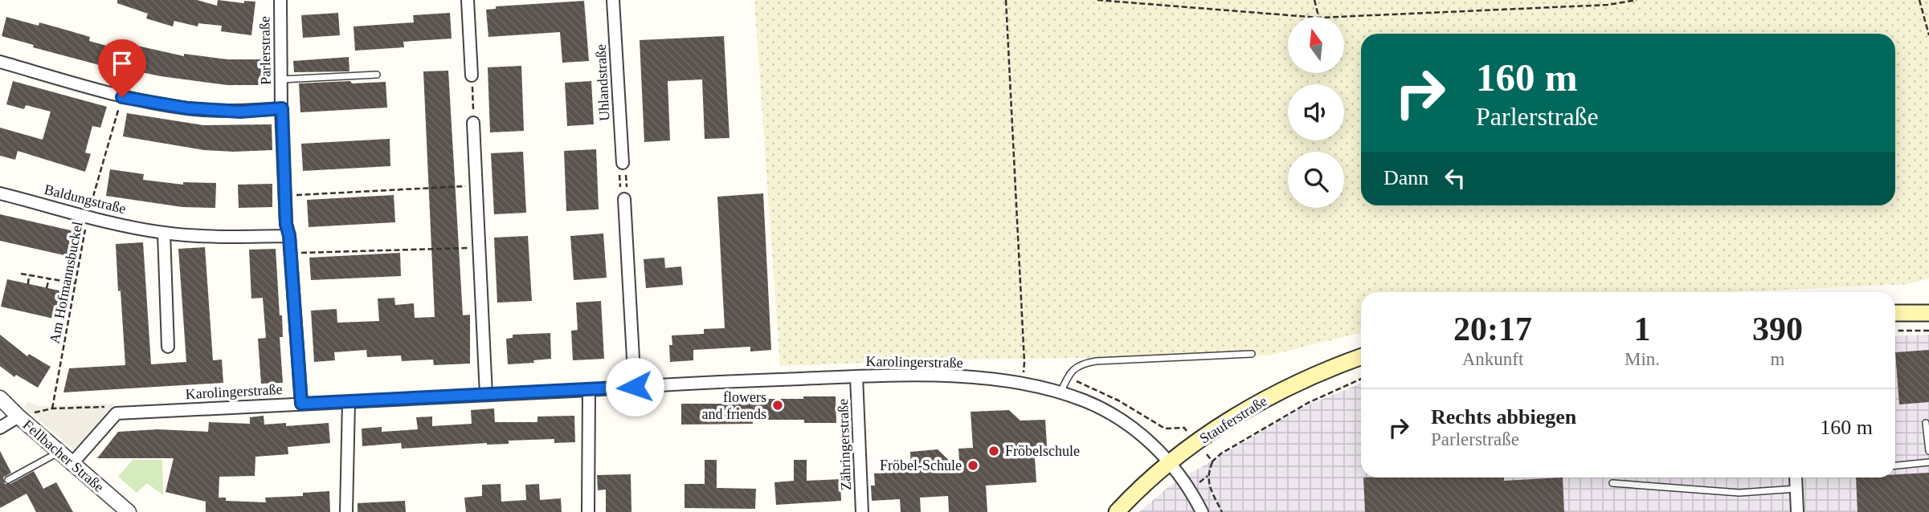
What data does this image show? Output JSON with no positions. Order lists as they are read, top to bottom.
{
  "streets": {
    "main road": ["Stauferstraße"],
    "street": [
      "Parlerstraße",
      "Uhlandstraße",
      "Baldungstraße",
      "Karolingerstraße",
      "Zähringerstraße",
      "Fellbacher Straße"
    ],
    "path": ["Am Hofmannsbuckel"]
  },
  "crossings": [
    ["Parlerstraße", "Baldungstraße"],
    ["Parlerstraße", "Karolingerstraße"],
    ["Baldungstraße", "Am Hofmannsbuckel"],
    ["Am Hofmannsbuckel", "Karolingerstraße"],
    ["Karolingerstraße", "Stauferstraße"],
    ["Karolingerstraße", "Zähringerstraße"]
  ],
  "places": ["flowers and friends", "Fröbelschule", "Fröbel-Schule"],
  "north": "top",
  "page": {
    "turn": ["160 m", "Parlerstraße"],
    "then": "Dann",
    "eta": [
      "20:17",
      "Ankunft",
      "1",
      "Min.",
      "390",
      "m"
    ],
    "list": [
      {
        "name": "Rechts abbiegen",
        "note": "Parlerstraße",
        "value": "160 m"
      }
    ]
  }
}
